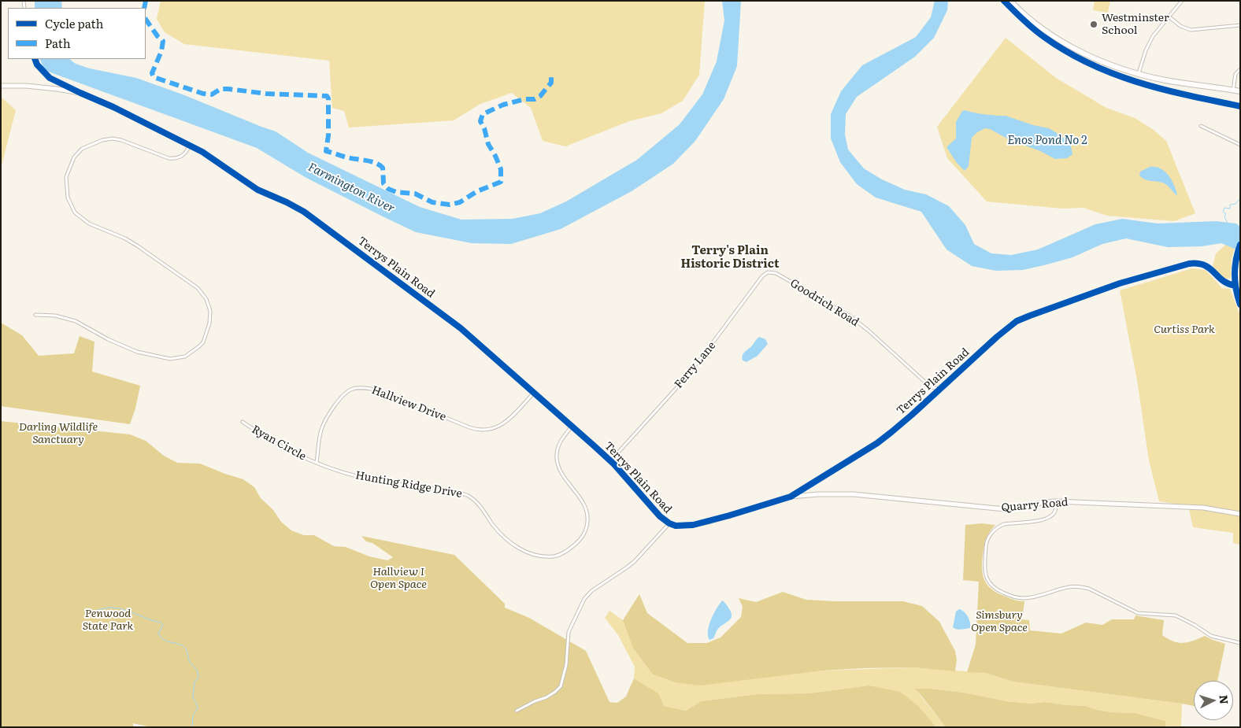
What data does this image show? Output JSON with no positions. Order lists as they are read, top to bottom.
{
  "streets": {
    "street": [
      "Terrys Plain Road",
      "Goodrich Road",
      "Ferry Lane",
      "Hallview Drive",
      "Ryan Circle",
      "Hunting Ridge Drive",
      "Quarry Road"
    ]
  },
  "crossings": [
    ["Terrys Plain Road", "Goodrich Road"],
    ["Terrys Plain Road", "Ferry Lane"],
    ["Terrys Plain Road", "Hallview Drive"],
    ["Terrys Plain Road", "Hunting Ridge Drive"],
    ["Terrys Plain Road", "Quarry Road"],
    ["Goodrich Road", "Ferry Lane"],
    ["Hallview Drive", "Ryan Circle"],
    ["Hallview Drive", "Hunting Ridge Drive"],
    ["Ryan Circle", "Hunting Ridge Drive"]
  ],
  "districts": ["Terry's Plain Historic District"],
  "water": ["Enos Pond No 2", "Farmington River"],
  "parks": [
    "Curtiss Park",
    "Darling Wildlife Sanctuary",
    "Hallview I Open Space",
    "Penwood State Park",
    "Simsbury Open Space"
  ],
  "places": ["Westminster School"],
  "legend": ["Cycle path", "Path"],
  "north": "right"
}
